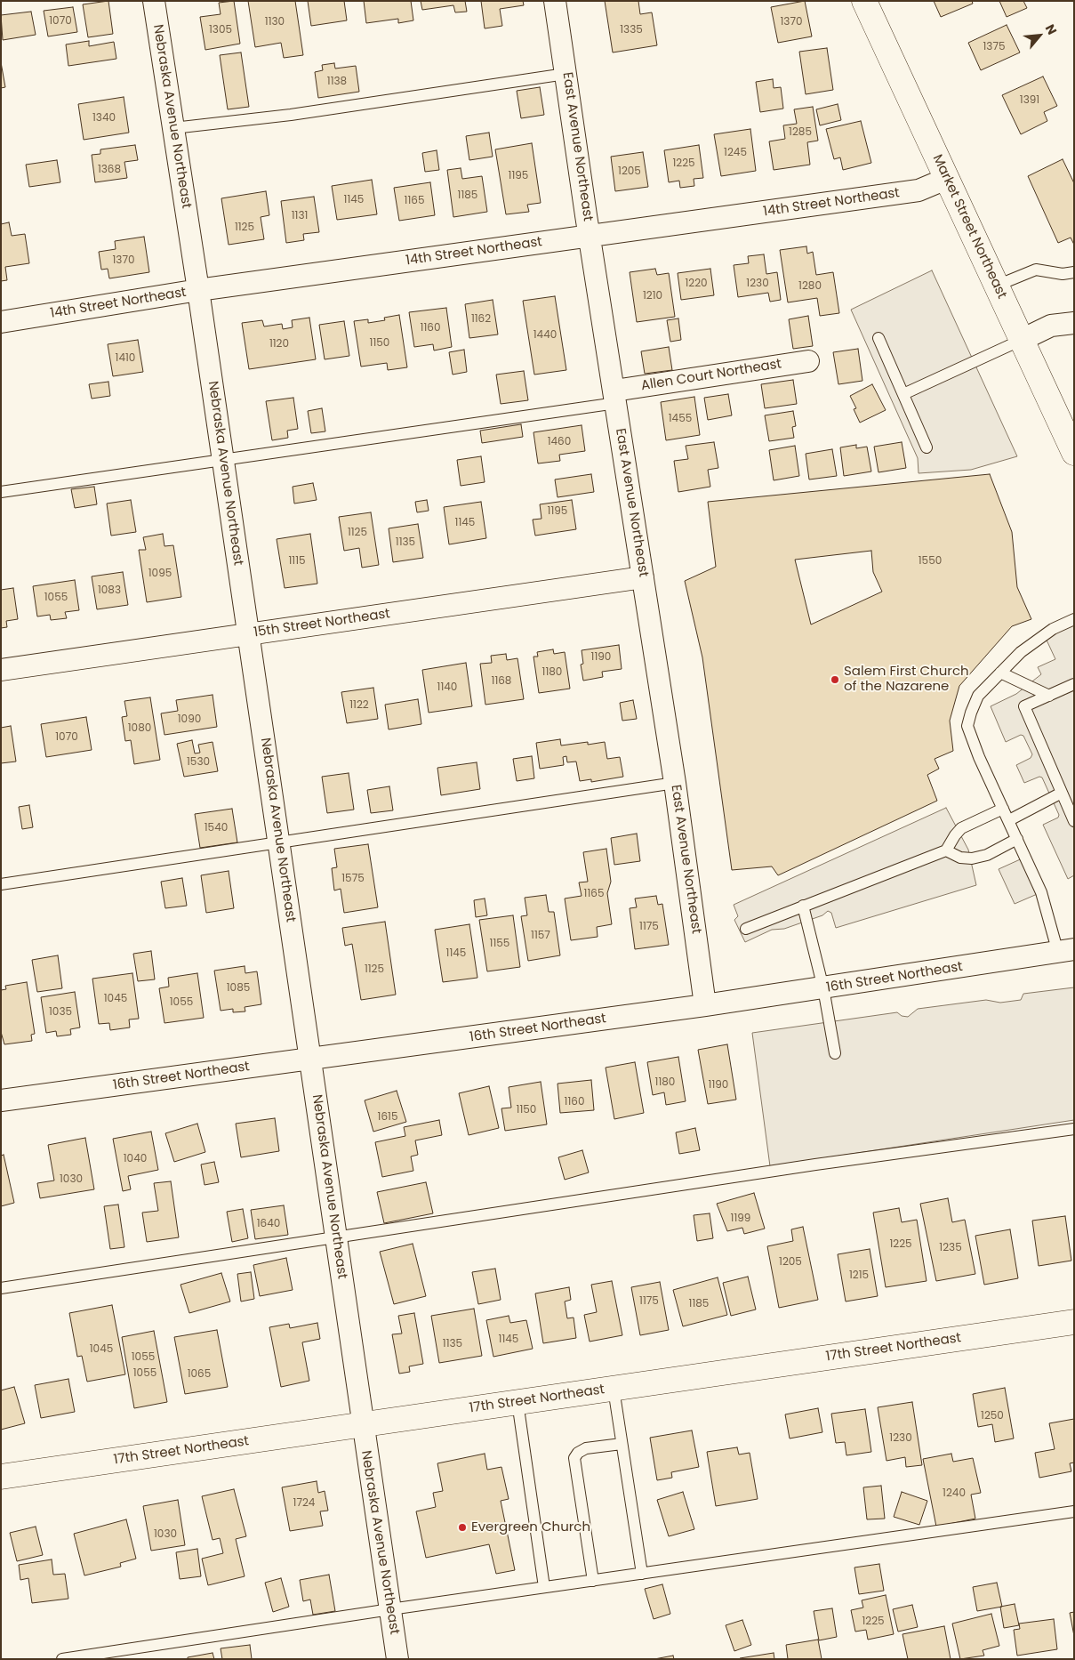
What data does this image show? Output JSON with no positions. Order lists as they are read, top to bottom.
{
  "streets": {
    "main road": ["Market Street Northeast", "17th Street Northeast"],
    "street": [
      "Nebraska Avenue Northeast",
      "East Avenue Northeast",
      "14th Street Northeast",
      "Allen Court Northeast",
      "15th Street Northeast",
      "16th Street Northeast"
    ]
  },
  "crossings": [
    ["Nebraska Avenue Northeast", "14th Street Northeast"],
    ["Nebraska Avenue Northeast", "15th Street Northeast"],
    ["Nebraska Avenue Northeast", "16th Street Northeast"],
    ["Nebraska Avenue Northeast", "17th Street Northeast"],
    ["East Avenue Northeast", "14th Street Northeast"],
    ["East Avenue Northeast", "Allen Court Northeast"],
    ["East Avenue Northeast", "15th Street Northeast"],
    ["East Avenue Northeast", "16th Street Northeast"],
    ["14th Street Northeast", "Market Street Northeast"]
  ],
  "places": ["Salem First Church of the Nazarene", "Evergreen Church"],
  "house_numbers": [
    "1070",
    "1130",
    "1370",
    "1305",
    "1335",
    "1375",
    "1138",
    "1391",
    "1340",
    "1285",
    "1245",
    "1225",
    "1368",
    "1205",
    "1195",
    "1185",
    "1145",
    "1165",
    "1131",
    "1125",
    "1370",
    "1220",
    "1230",
    "1280",
    "1210",
    "1162",
    "1160",
    "1440",
    "1150",
    "1120",
    "1410",
    "1455",
    "1460",
    "1195",
    "1145",
    "1125",
    "1135",
    "1115",
    "1550",
    "1095",
    "1083",
    "1055",
    "1190",
    "1180",
    "1168",
    "1140",
    "1122",
    "1090",
    "1080",
    "1070",
    "1530",
    "1540",
    "1575",
    "1165",
    "1175",
    "1157",
    "1155",
    "1145",
    "1125",
    "1085",
    "1045",
    "1055",
    "1035",
    "1180",
    "1190",
    "1160",
    "1150",
    "1615",
    "1040",
    "1030",
    "1199",
    "1640",
    "1225",
    "1235",
    "1205",
    "1215",
    "1175",
    "1185",
    "1145",
    "1135",
    "1045",
    "1055",
    "1055",
    "1065",
    "1250",
    "1230",
    "1240",
    "1724",
    "1030",
    "1225"
  ],
  "north": "top right"
}
